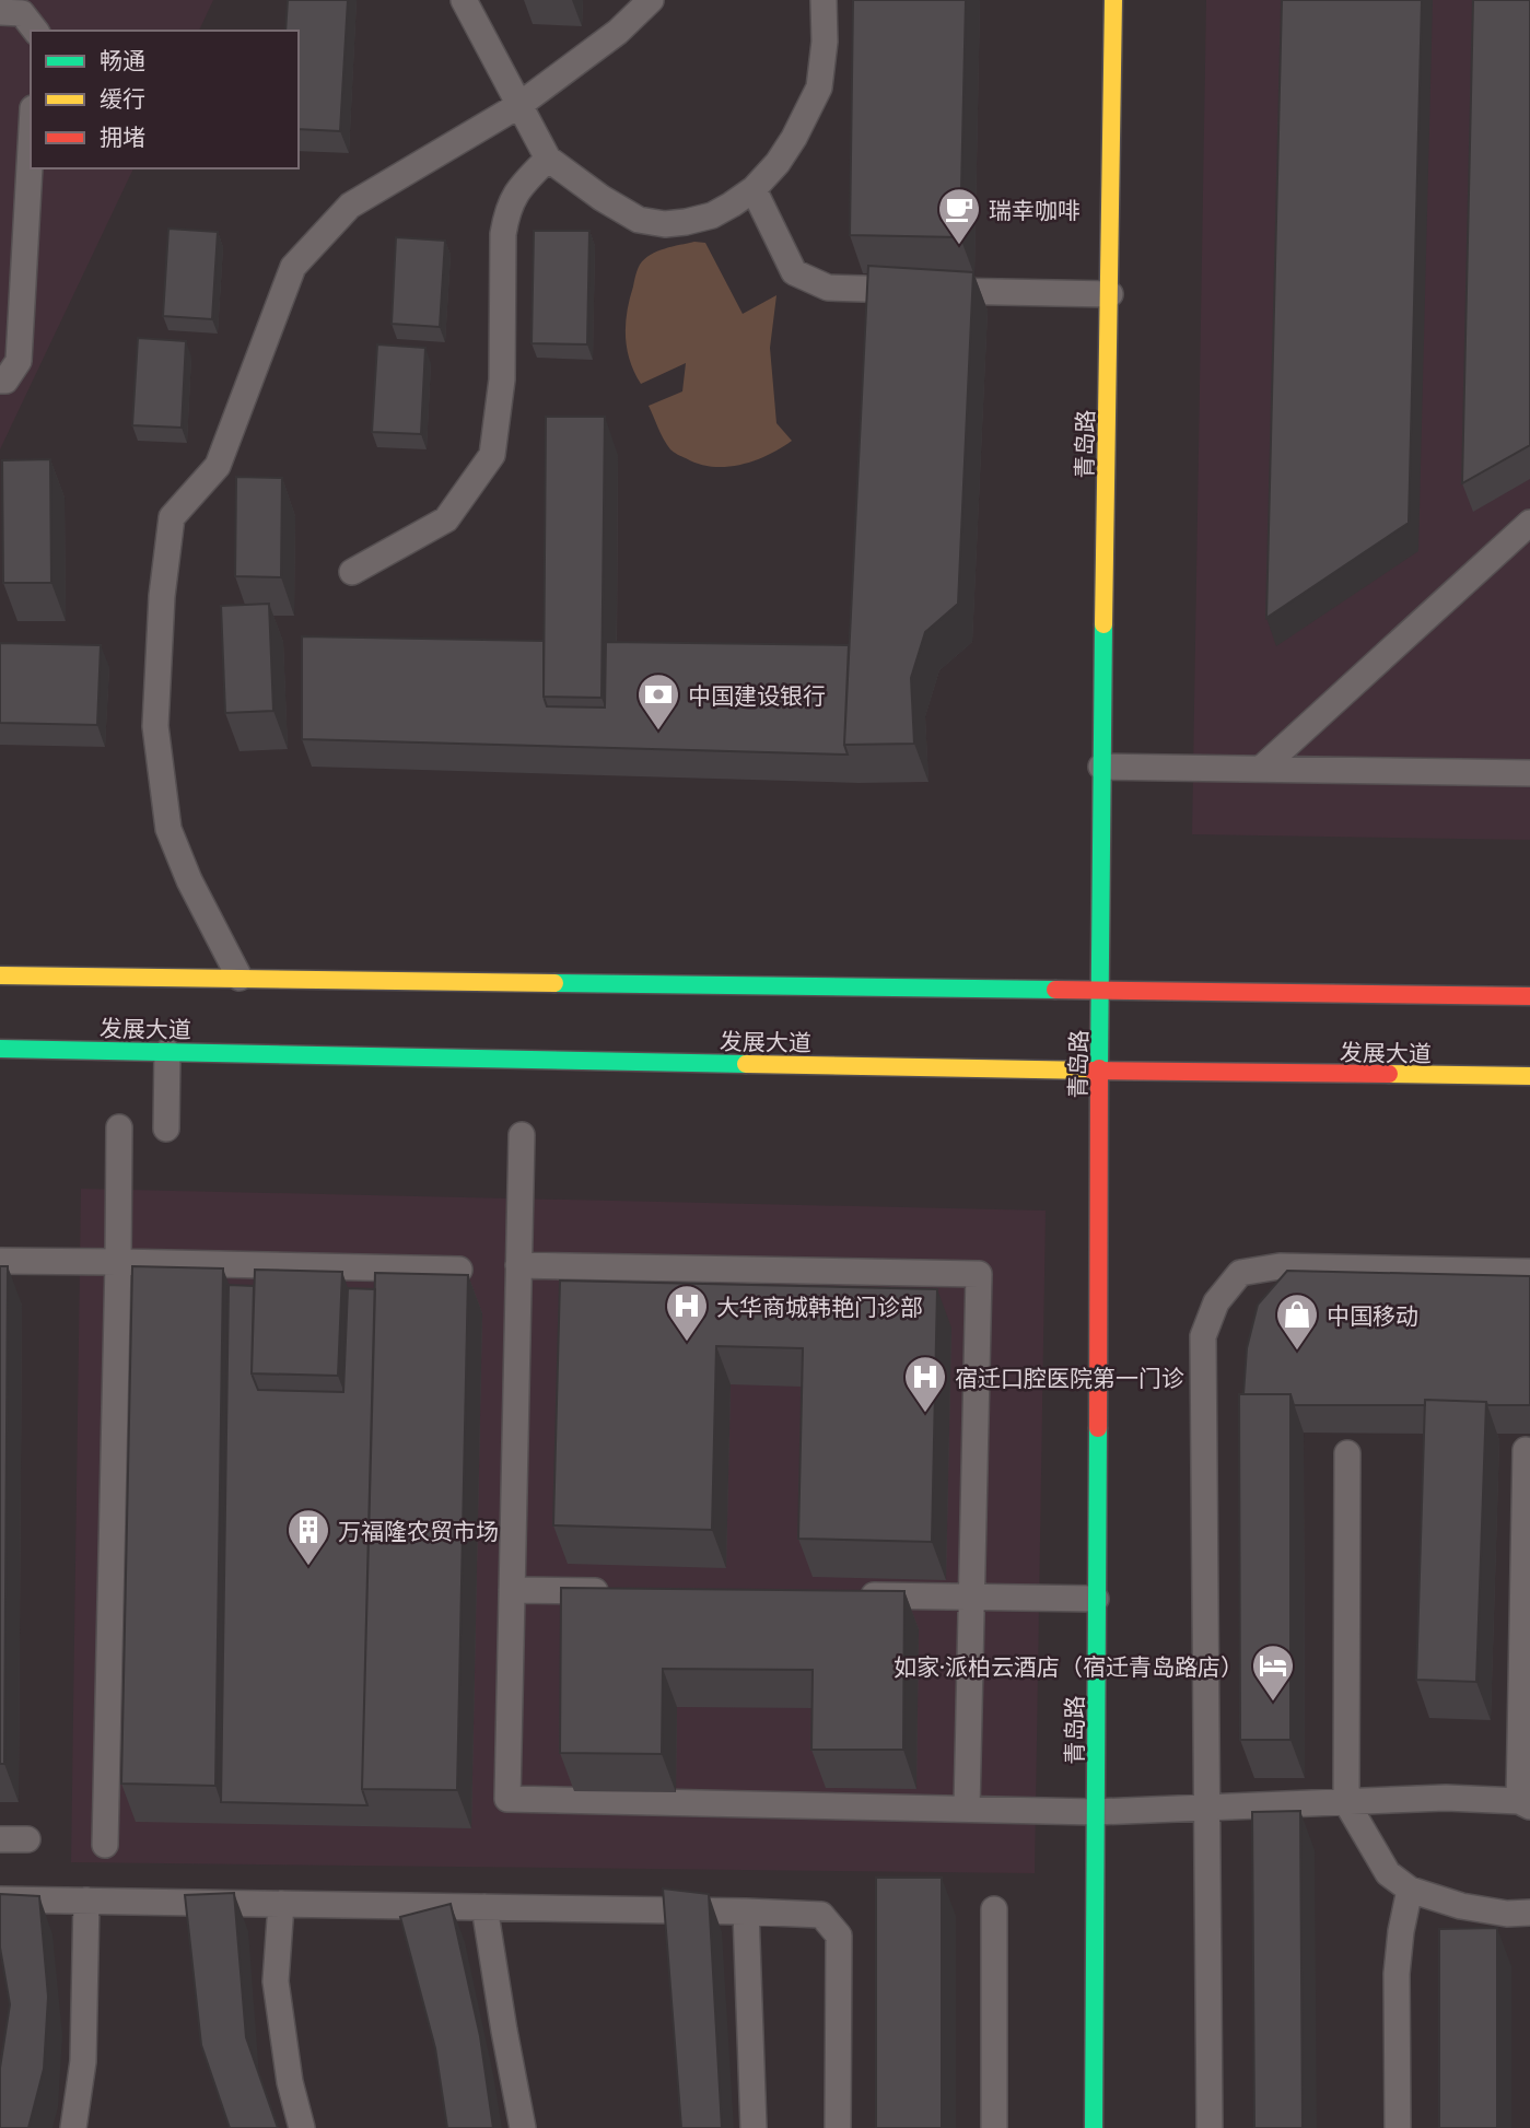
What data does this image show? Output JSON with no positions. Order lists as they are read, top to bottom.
{
  "streets": {
    "main road": ["青岛路", "发展大道"]
  },
  "crossings": [
    ["青岛路", "发展大道"]
  ],
  "places": {
    "cafe": ["瑞幸咖啡"],
    "bank": ["中国建设银行"],
    "hospital": ["大华商城韩艳门诊部", "宿迁口腔医院第一门诊"],
    "shop": ["中国移动"],
    "building": ["万福隆农贸市场"],
    "hotel": ["如家·派柏云酒店（宿迁青岛路店）"]
  },
  "legend": ["畅通", "缓行", "拥堵"]
}
